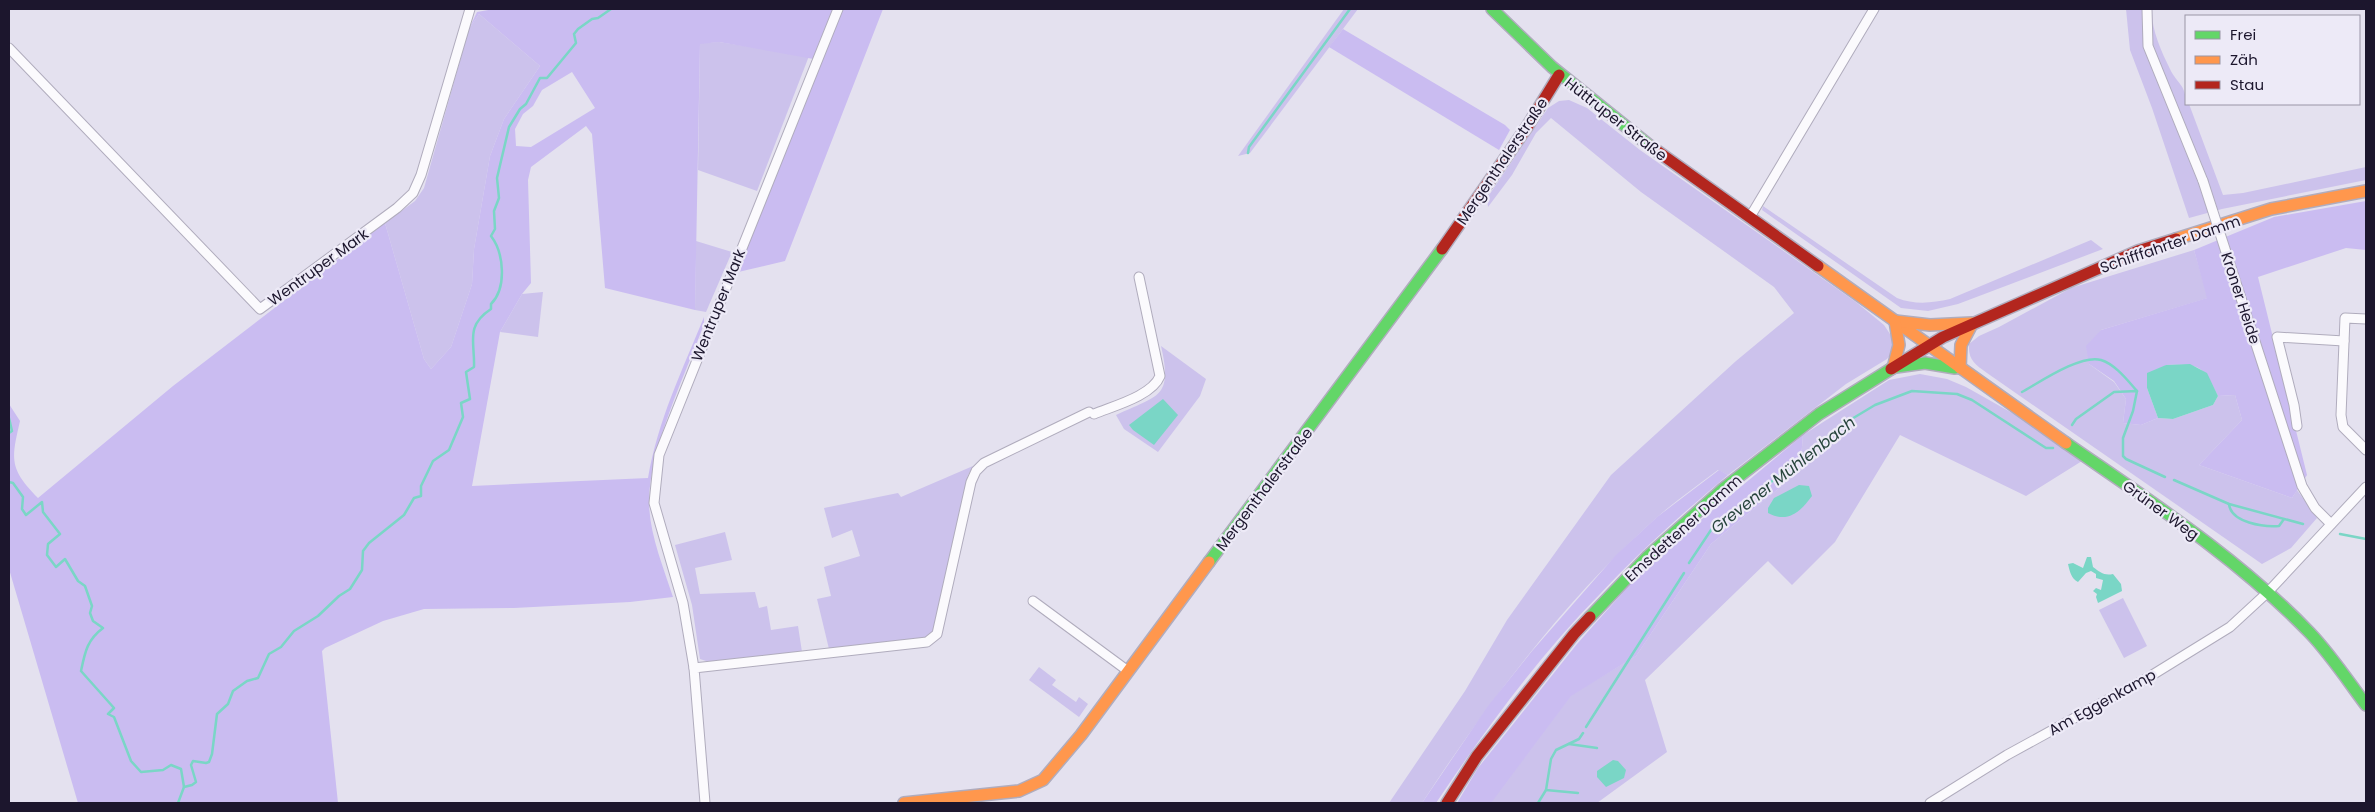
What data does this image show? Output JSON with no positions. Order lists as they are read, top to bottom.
{
  "streets": {
    "main road": [
      "Hüttruper Straße",
      "Mergenthalerstraße",
      "Schifffahrter Damm",
      "Grüner Weg",
      "Emsdettener Damm"
    ],
    "street": ["Wentruper Mark", "Kroner Heide", "Am Eggenkamp"]
  },
  "crossings": [
    ["Hüttruper Straße", "Mergenthalerstraße"],
    ["Hüttruper Straße", "Schifffahrter Damm"],
    ["Hüttruper Straße", "Grüner Weg"],
    ["Hüttruper Straße", "Emsdettener Damm"],
    ["Schifffahrter Damm", "Grüner Weg"],
    ["Schifffahrter Damm", "Emsdettener Damm"],
    ["Kroner Heide", "Am Eggenkamp"],
    ["Grüner Weg", "Emsdettener Damm"],
    ["Grüner Weg", "Am Eggenkamp"]
  ],
  "water": ["Grevener Mühlenbach"],
  "legend": ["Frei", "Zäh", "Stau"]
}
